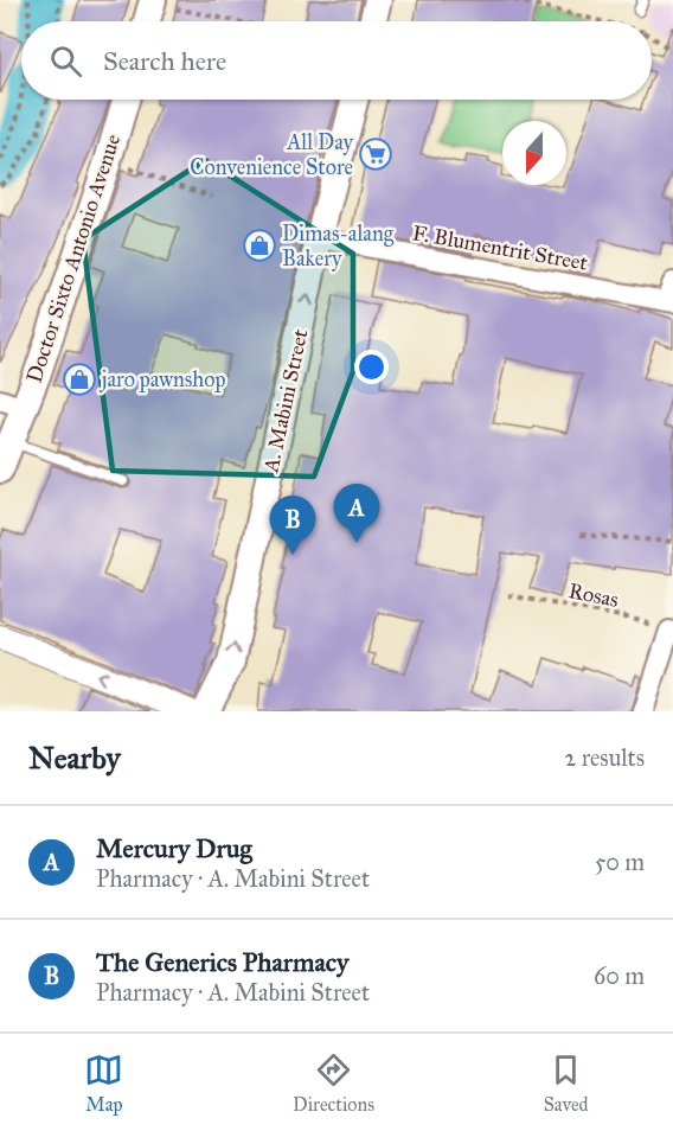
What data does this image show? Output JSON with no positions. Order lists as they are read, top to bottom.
{
  "streets": {
    "main road": ["Doctor Sixto Antonio Avenue", "A. Mabini Street"],
    "street": ["F. Blumentrit Street"],
    "path": ["Rosas"]
  },
  "crossings": [
    ["F. Blumentrit Street", "A. Mabini Street"]
  ],
  "one_way": ["A. Mabini Street"],
  "places": {
    "supermarket": ["All Day Convenience Store"],
    "shop": ["Dimas-alang Bakery", "jaro pawnshop"]
  },
  "north": "bottom",
  "page": {
    "search": "Search here",
    "pins": ["A", "B"],
    "heading": ["Nearby", "2 results"],
    "list": [
      {
        "mark": "A",
        "name": "Mercury Drug",
        "note": "Pharmacy · A. Mabini Street",
        "value": "50 m"
      },
      {
        "mark": "B",
        "name": "The Generics Pharmacy",
        "note": "Pharmacy · A. Mabini Street",
        "value": "60 m"
      }
    ],
    "nav": ["Map", "Directions", "Saved"]
  }
}
